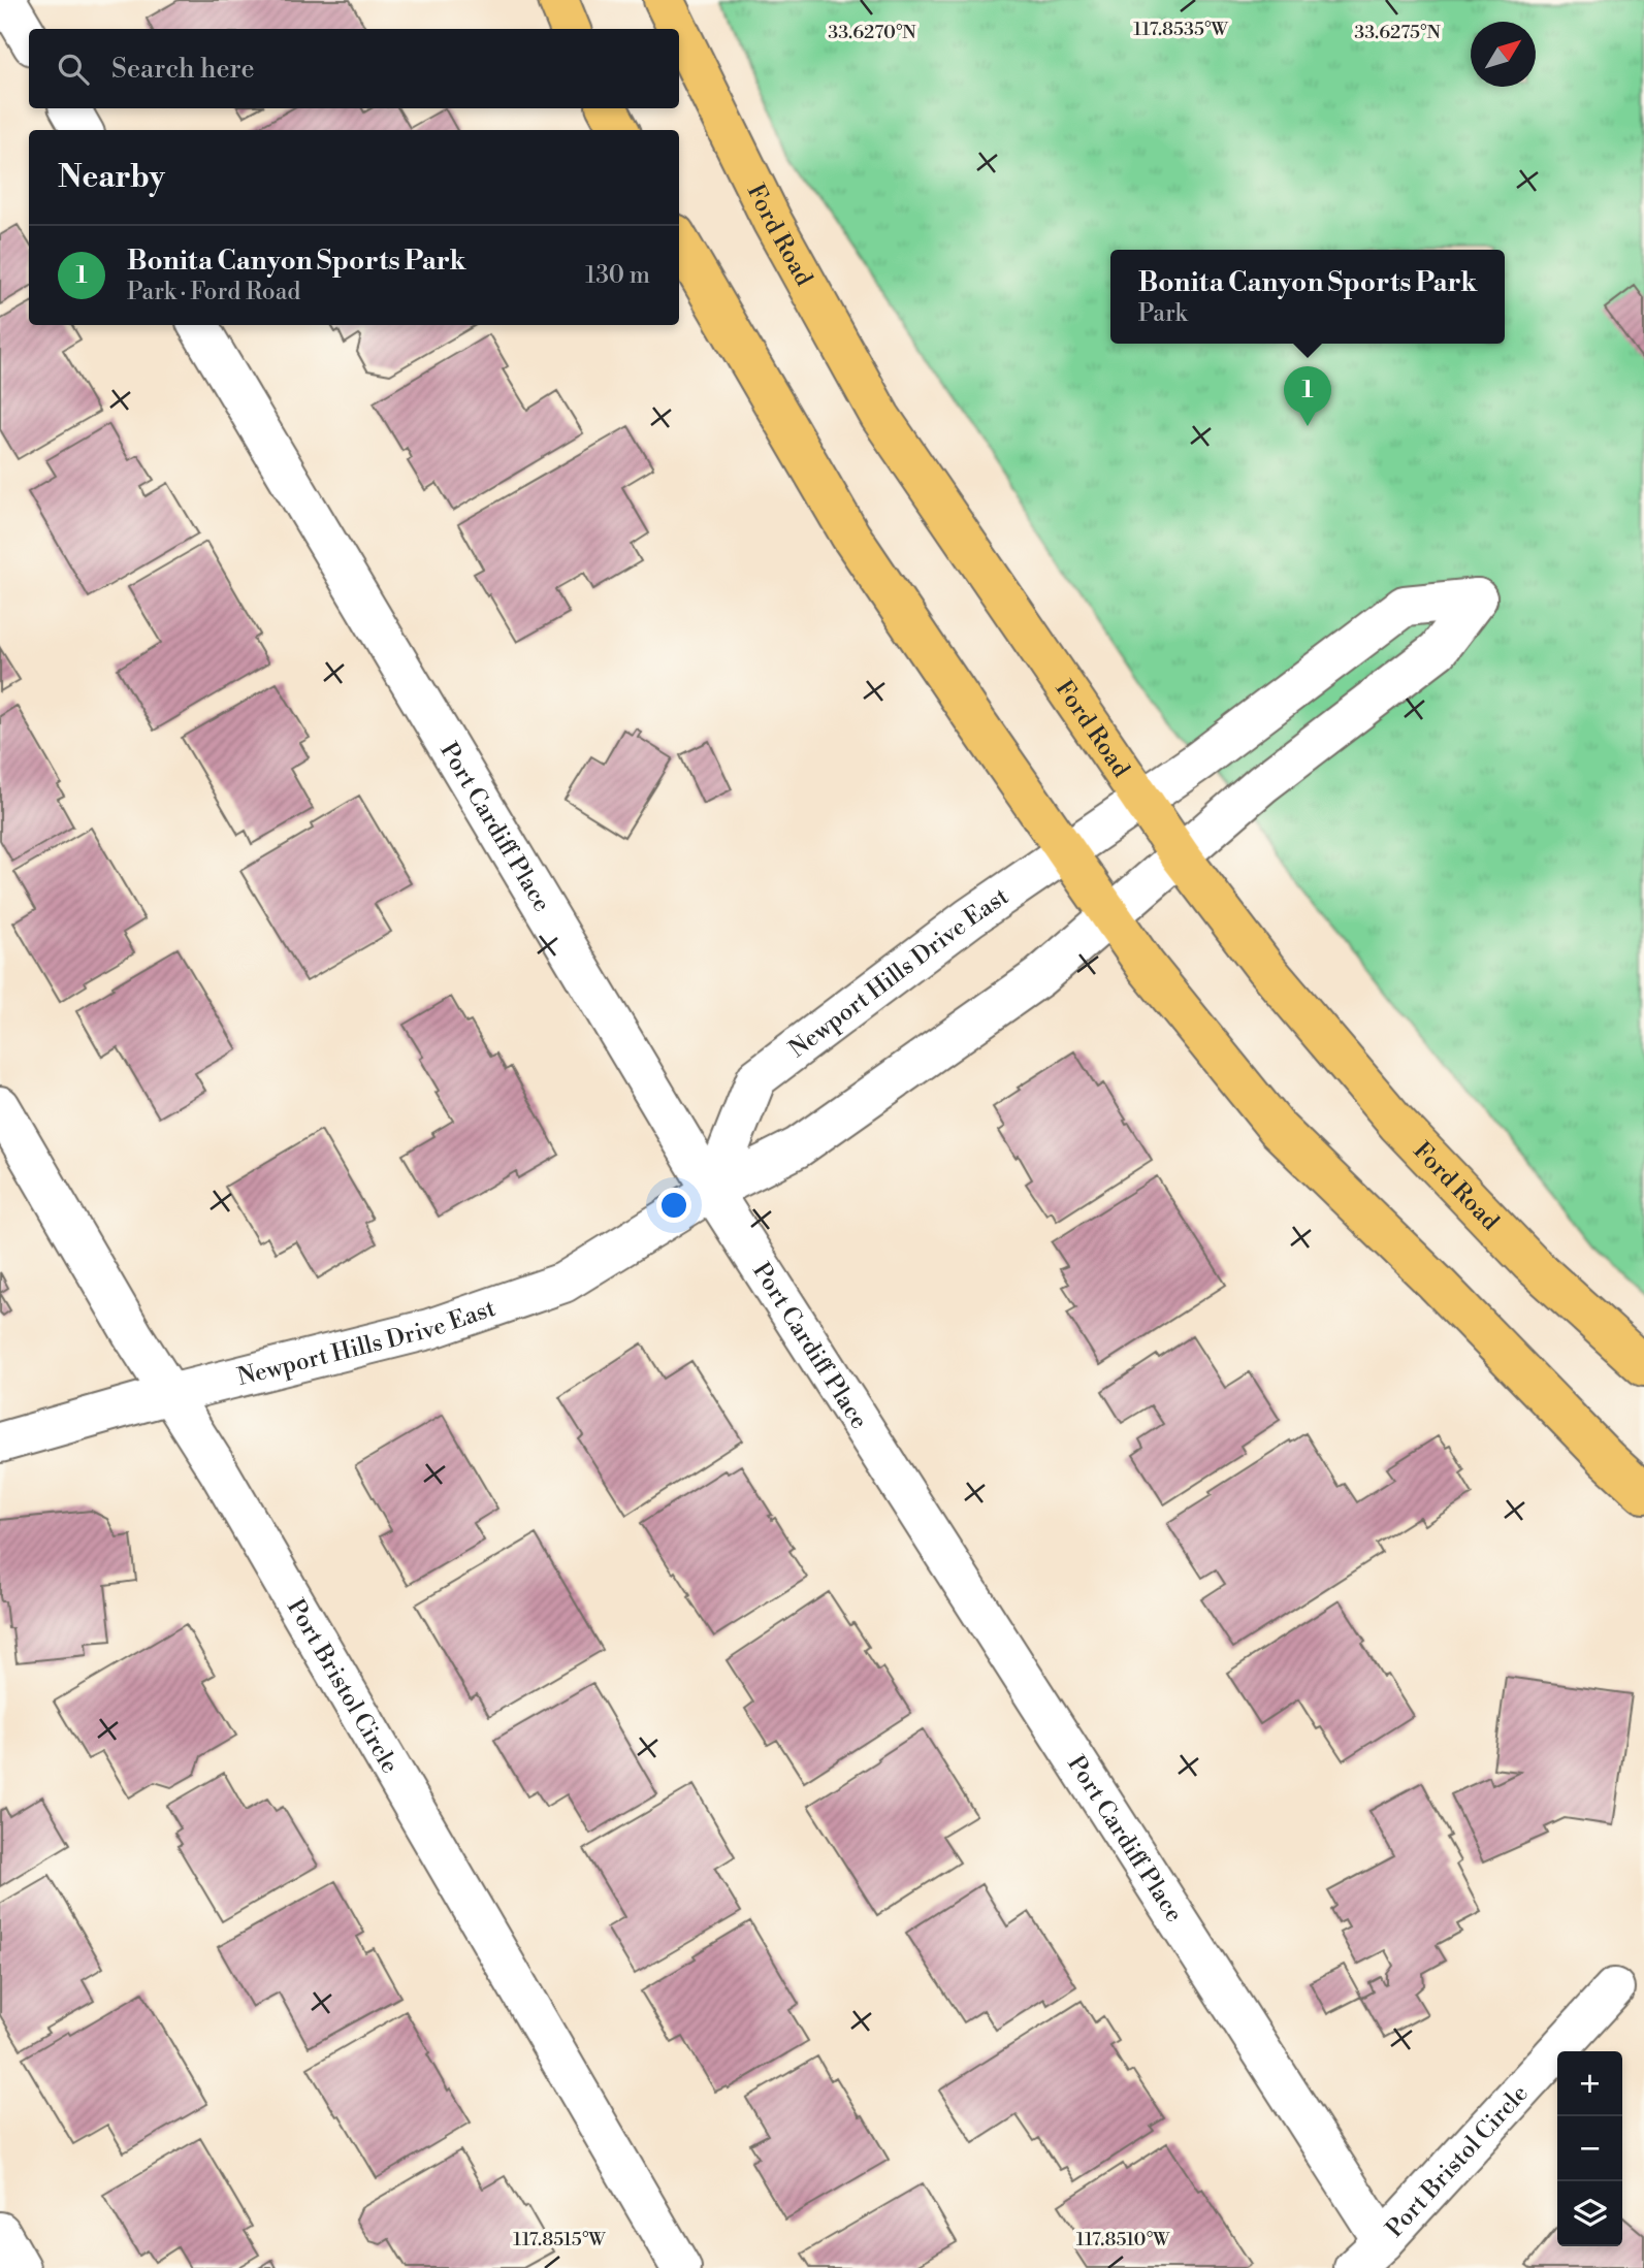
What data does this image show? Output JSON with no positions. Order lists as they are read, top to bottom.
{
  "streets": {
    "main road": ["Ford Road"],
    "street": ["Port Cardiff Place", "Newport Hills Drive East", "Port Bristol Circle"]
  },
  "crossings": [
    ["Ford Road", "Newport Hills Drive East"],
    ["Port Cardiff Place", "Newport Hills Drive East"],
    ["Port Cardiff Place", "Port Bristol Circle"],
    ["Newport Hills Drive East", "Port Bristol Circle"]
  ],
  "north": "top right",
  "page": {
    "search": "Search here",
    "heading": "Nearby",
    "list": [
      {
        "mark": "1",
        "name": "Bonita Canyon Sports Park",
        "note": "Park · Ford Road",
        "value": "130 m"
      }
    ],
    "popup": ["Bonita Canyon Sports Park", "Park"],
    "pins": "1",
    "map_buttons": ["+", "−"]
  },
  "coordinates": [
    "117.8535°W",
    "33.6275°N",
    "33.6270°N",
    "117.8515°W",
    "117.8510°W"
  ]
}
